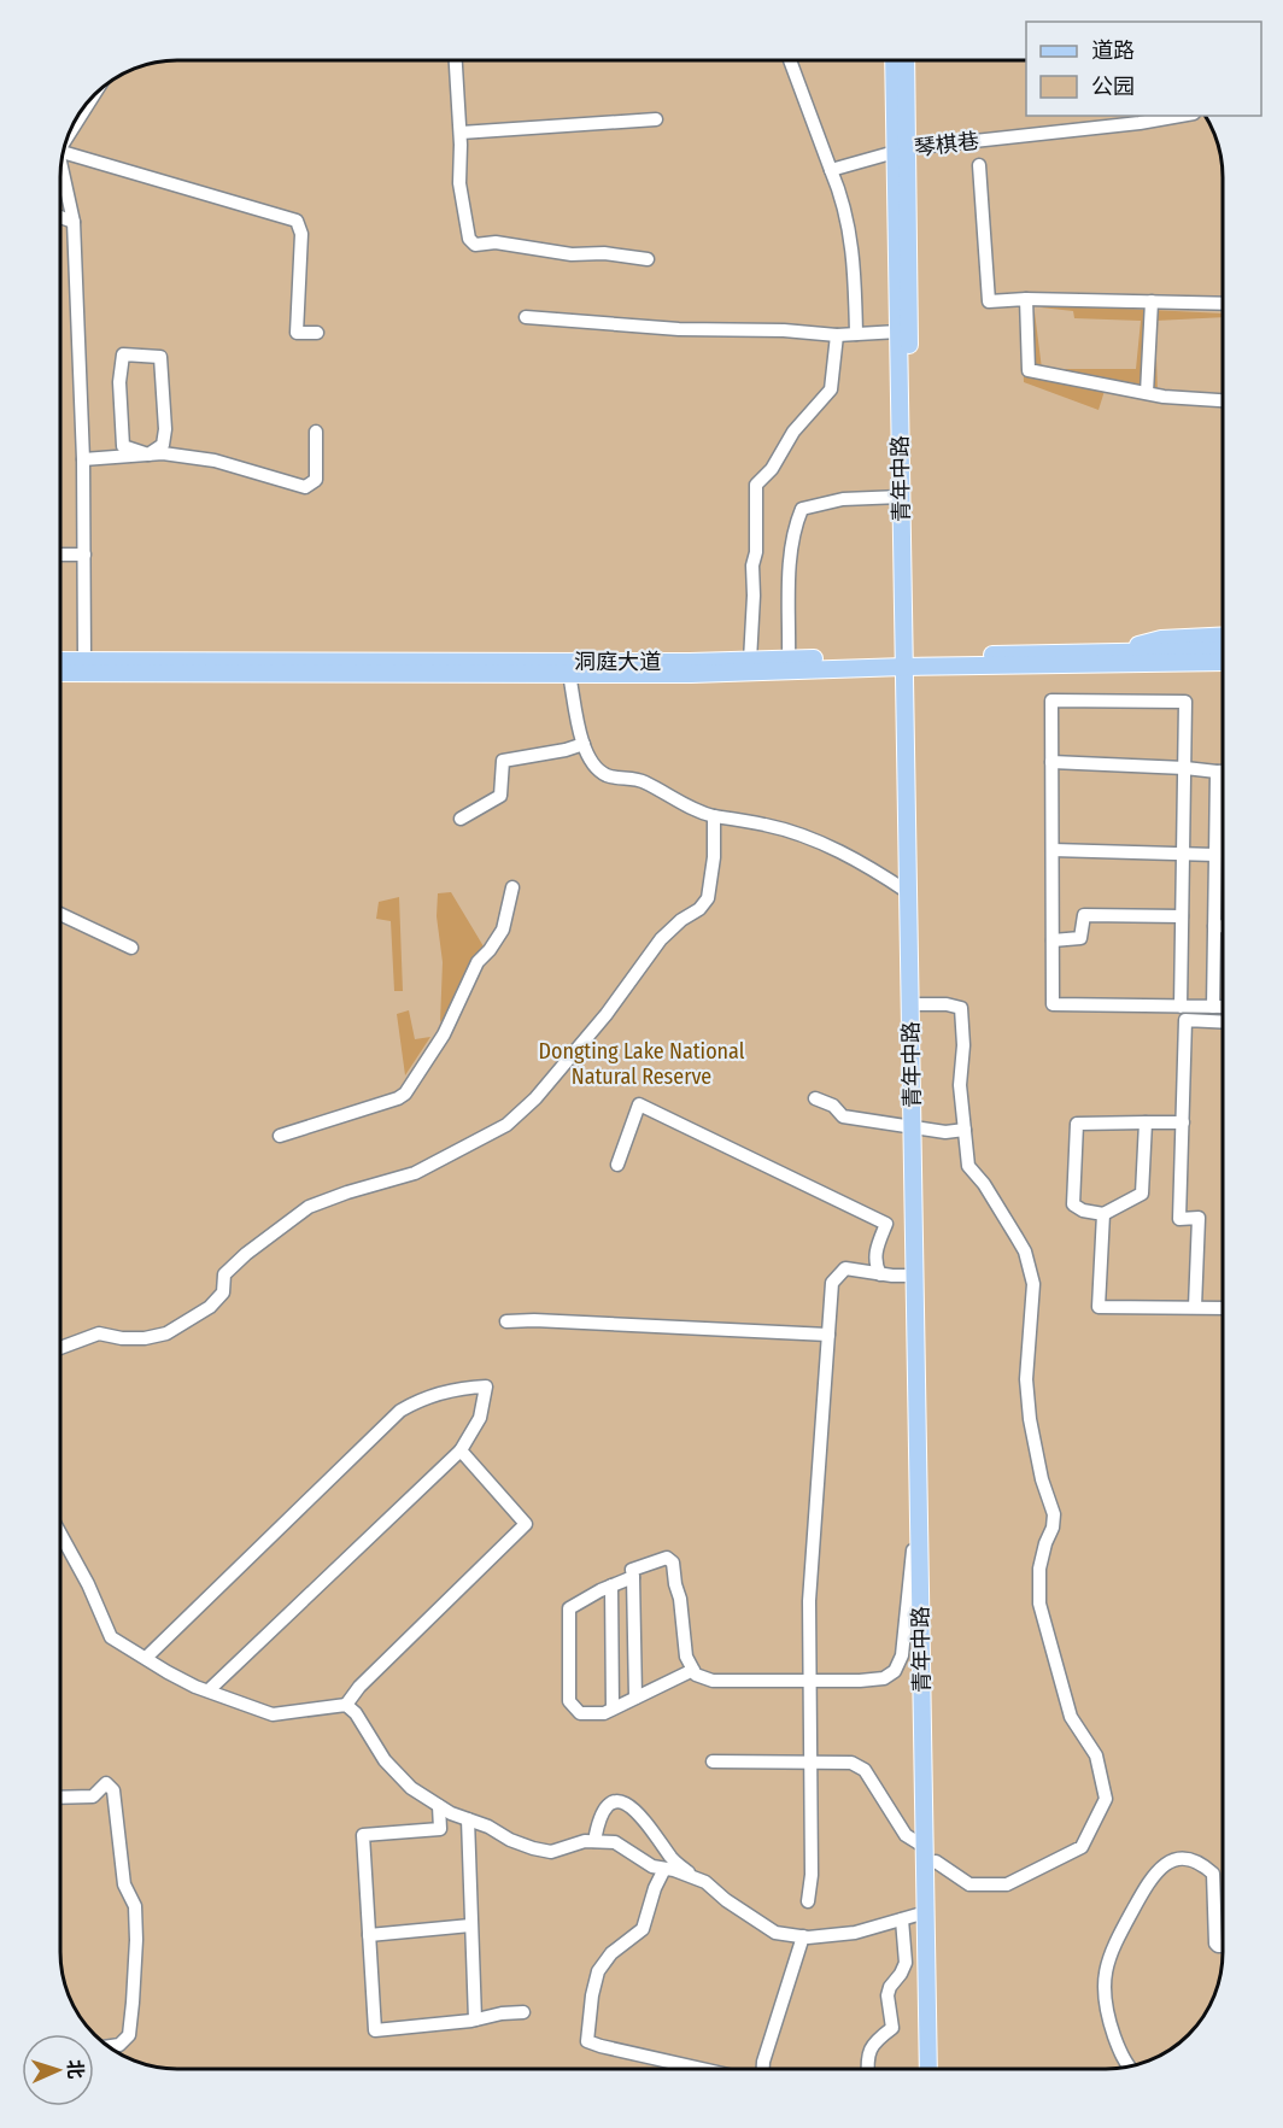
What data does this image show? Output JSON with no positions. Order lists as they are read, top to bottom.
{
  "streets": {
    "main road": ["青年中路", "洞庭大道"],
    "street": ["琴棋巷"]
  },
  "crossings": [
    ["琴棋巷", "青年中路"],
    ["青年中路", "洞庭大道"]
  ],
  "parks": ["Dongting Lake National Natural Reserve"],
  "legend": ["道路", "公园"],
  "north": "right"
}
